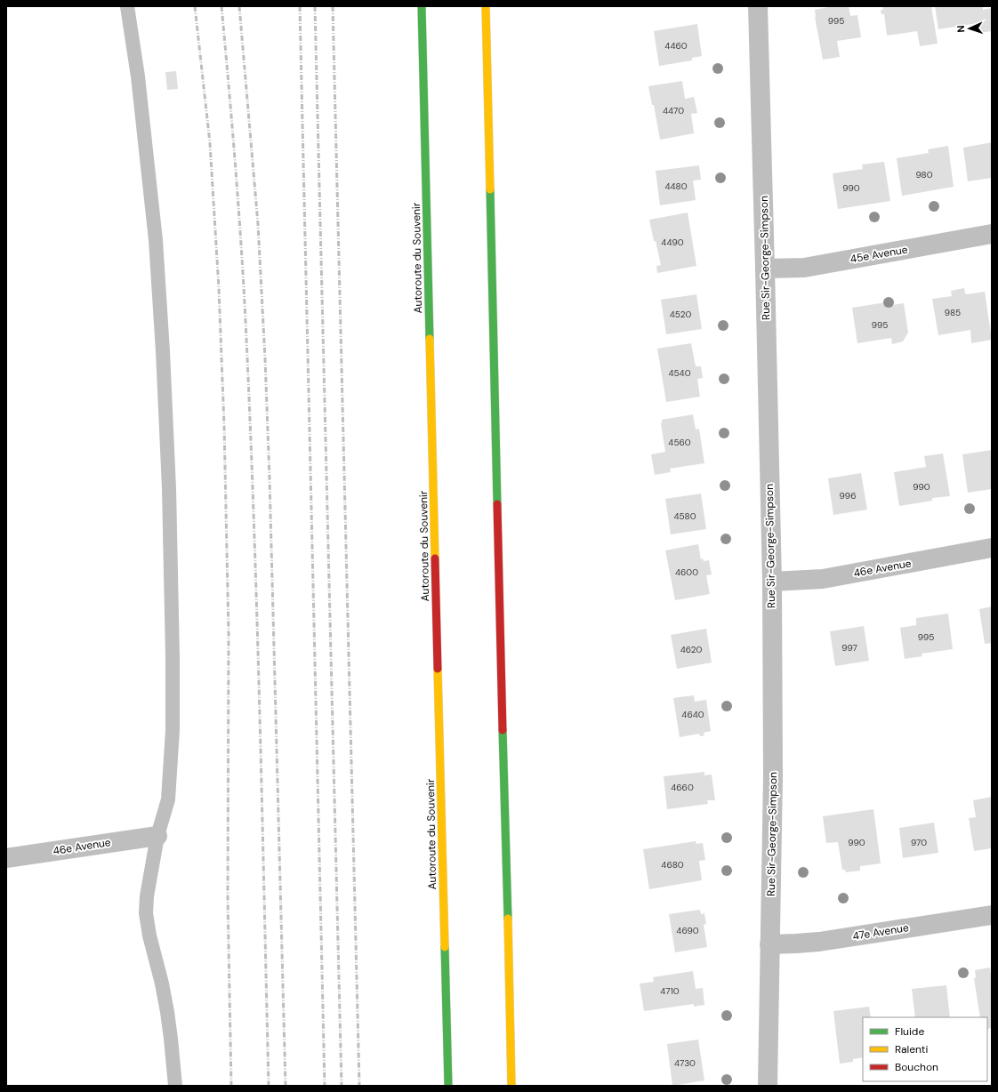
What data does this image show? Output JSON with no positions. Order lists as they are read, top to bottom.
{
  "streets": {
    "highway": ["Autoroute du Souvenir"],
    "street": [
      "45e Avenue",
      "Rue Sir-George-Simpson",
      "46e Avenue",
      "47e Avenue"
    ]
  },
  "crossings": [
    ["45e Avenue", "Rue Sir-George-Simpson"],
    ["Rue Sir-George-Simpson", "46e Avenue"],
    ["Rue Sir-George-Simpson", "47e Avenue"]
  ],
  "house_numbers": [
    "995",
    "4460",
    "4470",
    "980",
    "4480",
    "990",
    "4490",
    "985",
    "4520",
    "995",
    "4540",
    "4560",
    "990",
    "996",
    "4580",
    "4600",
    "995",
    "997",
    "4620",
    "4640",
    "4660",
    "990",
    "970",
    "4680",
    "4690",
    "4710",
    "4730"
  ],
  "legend": ["Fluide", "Ralenti", "Bouchon"],
  "north": "left"
}
